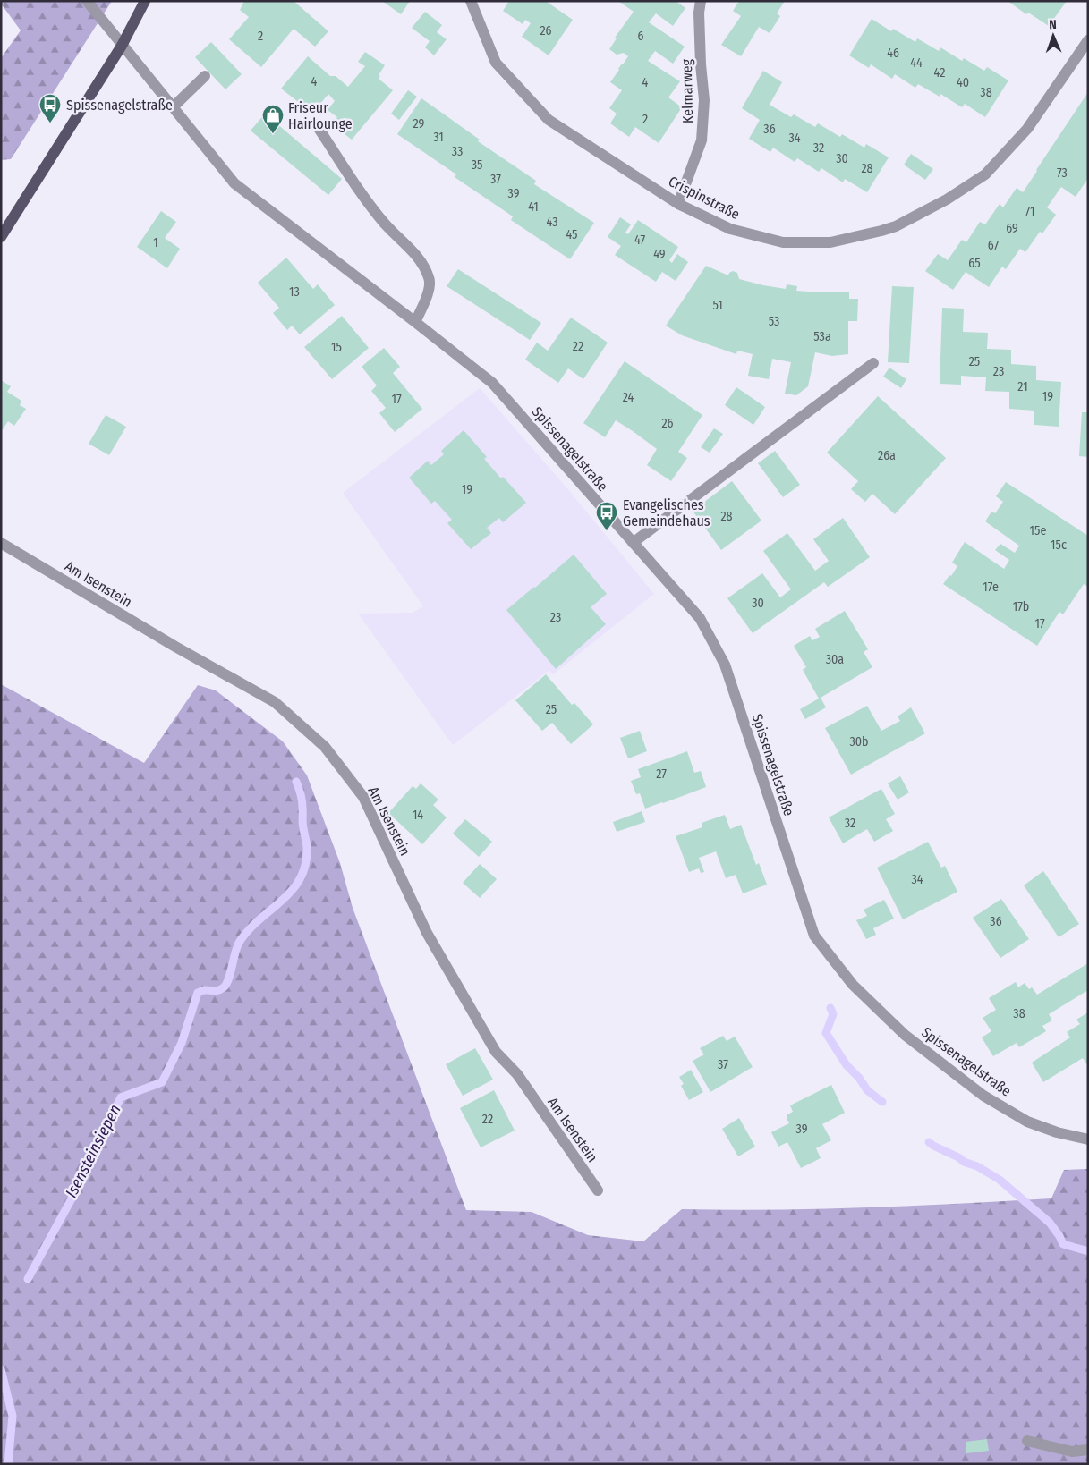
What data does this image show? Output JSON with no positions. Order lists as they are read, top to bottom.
{
  "streets": {
    "street": [
      "Kelmarweg",
      "Crispinstraße",
      "Spissenagelstraße",
      "Am Isenstein"
    ]
  },
  "crossings": [
    ["Kelmarweg", "Crispinstraße"]
  ],
  "water": ["Isensteinsiepen"],
  "places": {
    "bus stop": ["Spissenagelstraße", "Evangelisches Gemeindehaus"],
    "shop": ["Friseur Hairlounge"]
  },
  "house_numbers": [
    "26",
    "2",
    "6",
    "46",
    "44",
    "42",
    "4",
    "4",
    "40",
    "38",
    "2",
    "29",
    "36",
    "31",
    "34",
    "32",
    "33",
    "30",
    "35",
    "28",
    "73",
    "37",
    "39",
    "41",
    "71",
    "43",
    "69",
    "45",
    "47",
    "1",
    "67",
    "49",
    "65",
    "13",
    "51",
    "53",
    "53a",
    "22",
    "15",
    "25",
    "23",
    "21",
    "19",
    "24",
    "17",
    "26",
    "26a",
    "19",
    "28",
    "15e",
    "15c",
    "17e",
    "30",
    "17b",
    "23",
    "17",
    "30a",
    "25",
    "30b",
    "27",
    "14",
    "32",
    "34",
    "36",
    "38",
    "37",
    "22",
    "39"
  ],
  "north": "top"
}
